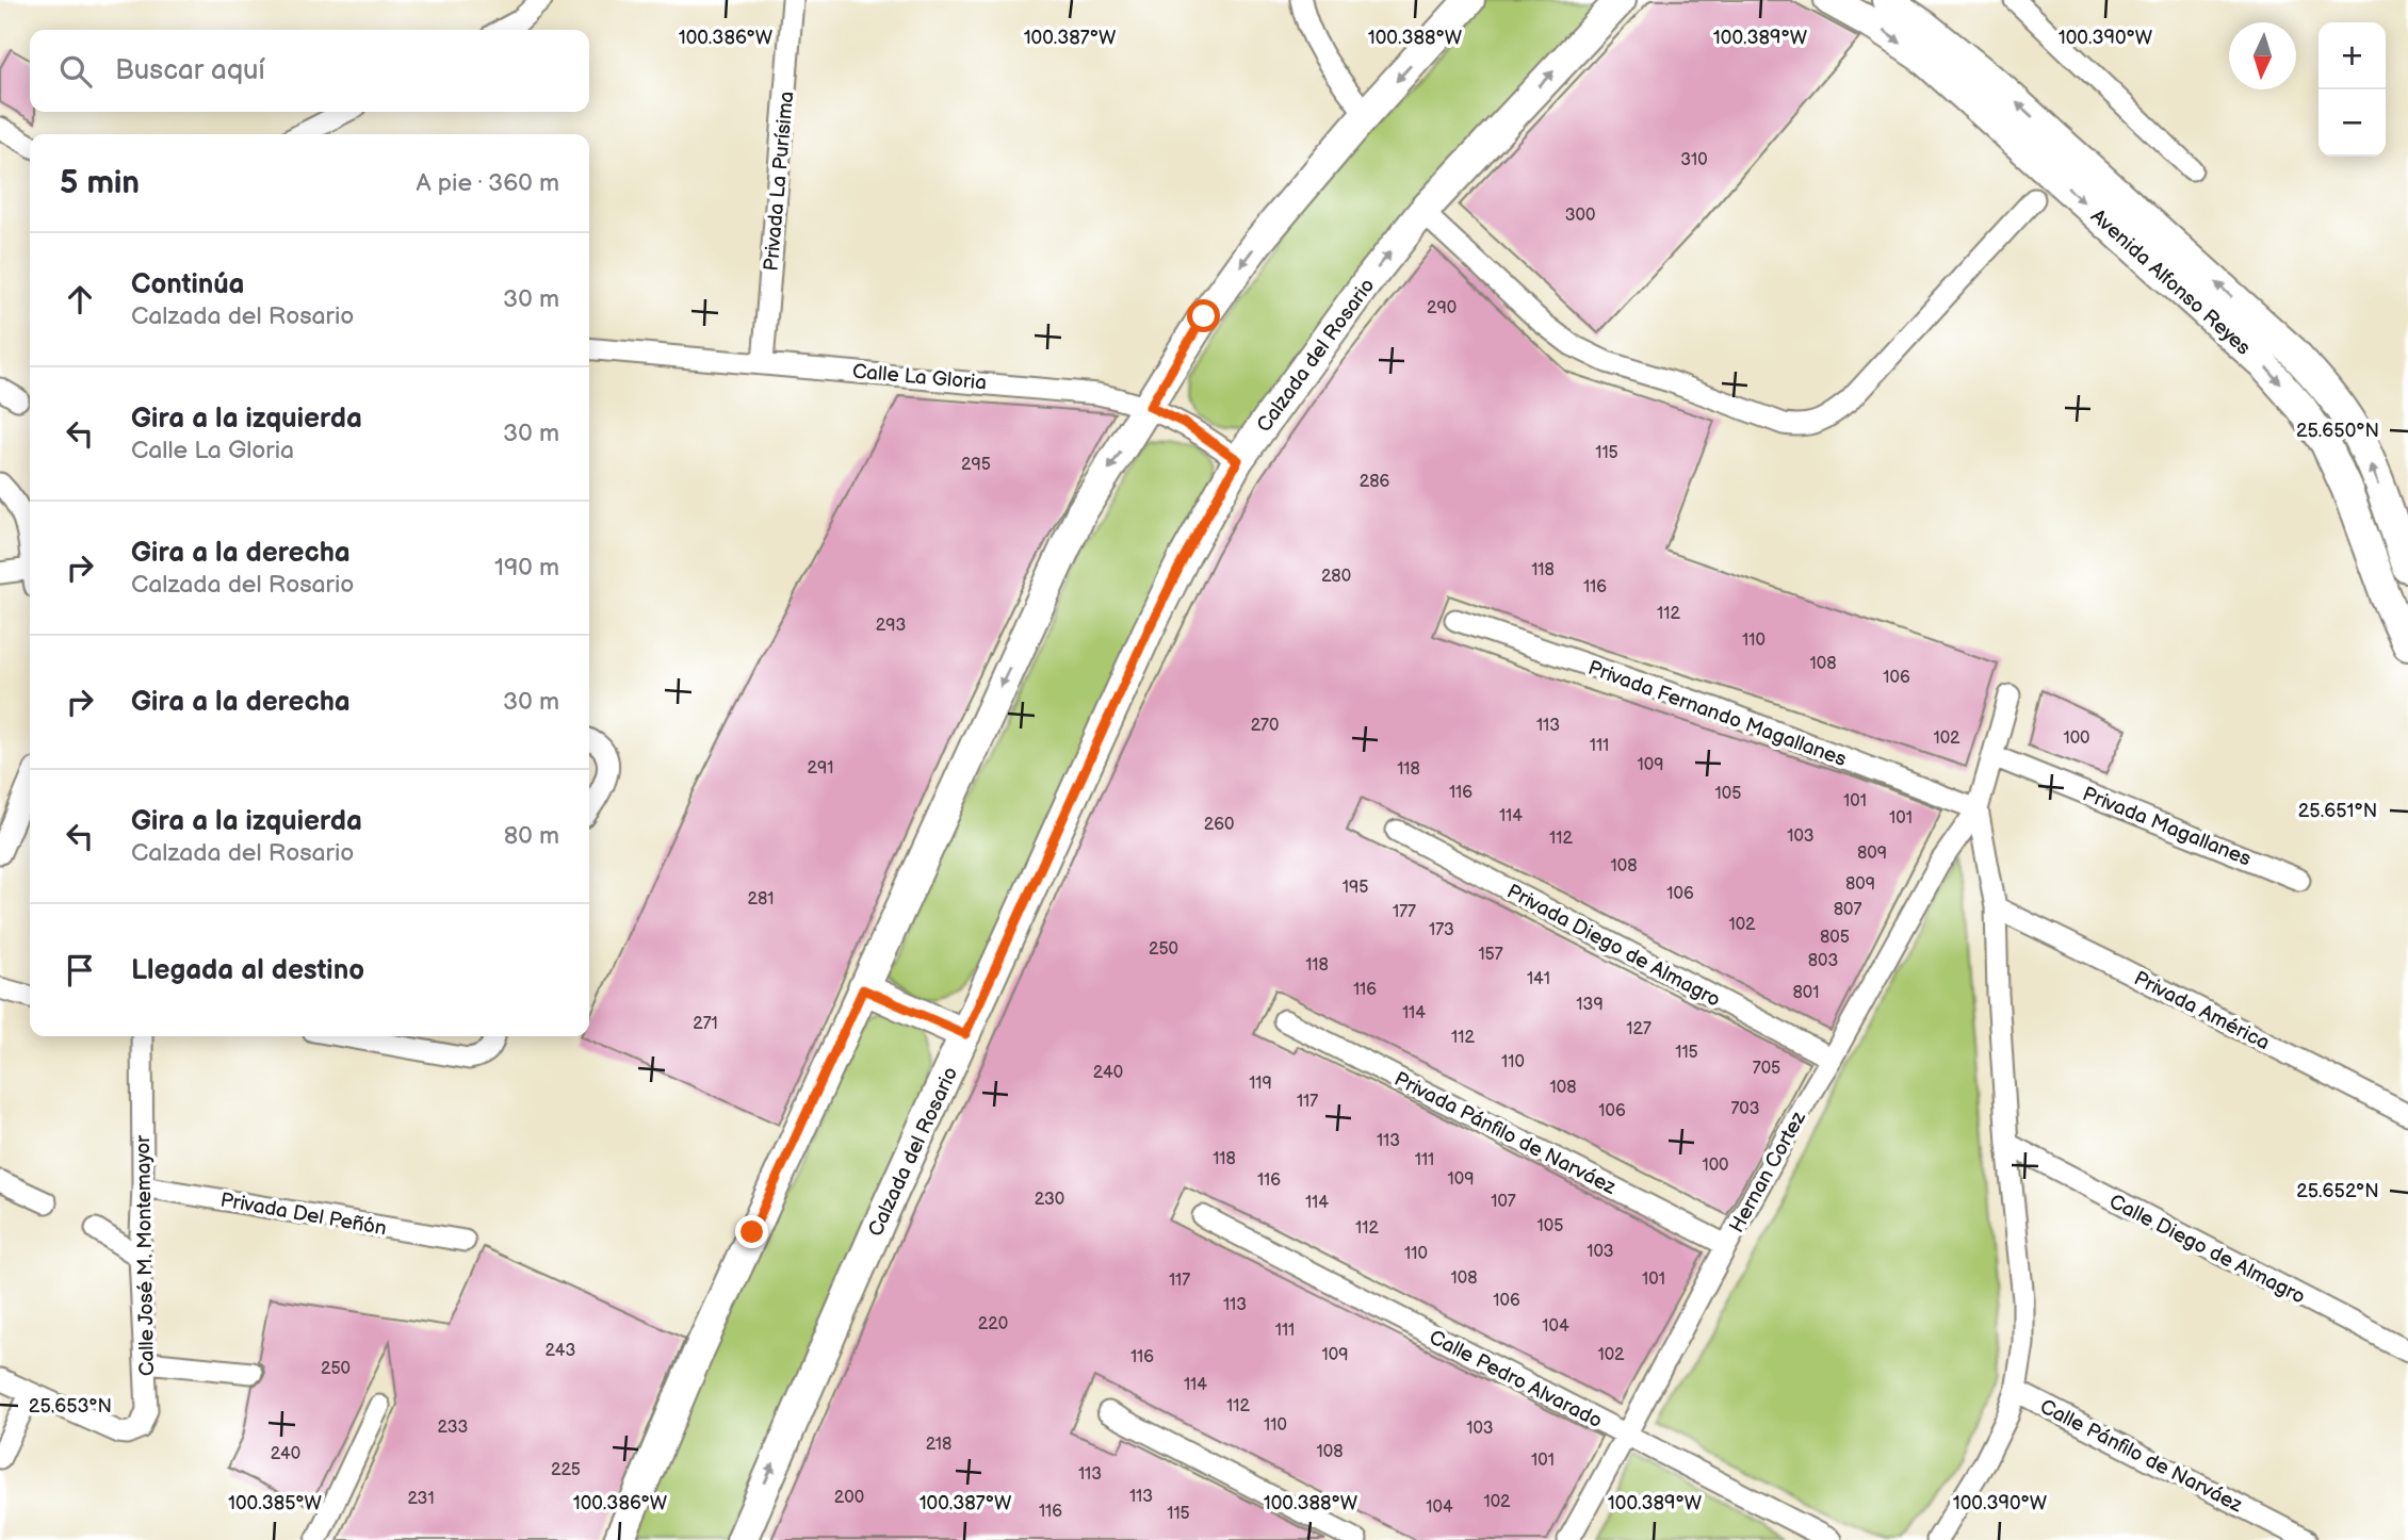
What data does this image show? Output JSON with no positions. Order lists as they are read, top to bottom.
{
  "streets": {
    "street": [
      "Privada La Purísima",
      "Avenida Alfonso Reyes",
      "Calzada del Rosario",
      "Calle La Gloria",
      "Privada Fernando Magallanes",
      "Privada Magallanes",
      "Privada Diego de Almagro",
      "Privada América",
      "Privada Pánfilo de Narváez",
      "Hernan Cortez",
      "Privada Del Peñón",
      "Calle Diego de Almagro",
      "Calle José M. Montemayor",
      "Calle Pedro Alvarado",
      "Calle Pánfilo de Narváez"
    ]
  },
  "crossings": [
    ["Privada La Purísima", "Calle La Gloria"],
    ["Calzada del Rosario", "Calle La Gloria"],
    ["Privada Fernando Magallanes", "Hernan Cortez"],
    ["Privada Diego de Almagro", "Hernan Cortez"],
    ["Privada Pánfilo de Narváez", "Hernan Cortez"],
    ["Hernan Cortez", "Calle Pedro Alvarado"],
    ["Privada Del Peñón", "Calle José M. Montemayor"]
  ],
  "house_numbers": [
    "310",
    "300",
    "290",
    "115",
    "295",
    "286",
    "118",
    "280",
    "116",
    "112",
    "293",
    "110",
    "108",
    "106",
    "270",
    "113",
    "102",
    "100",
    "111",
    "109",
    "291",
    "118",
    "116",
    "105",
    "101",
    "114",
    "101",
    "260",
    "103",
    "112",
    "809",
    "108",
    "809",
    "195",
    "106",
    "281",
    "807",
    "177",
    "102",
    "173",
    "805",
    "250",
    "157",
    "803",
    "118",
    "141",
    "116",
    "801",
    "139",
    "114",
    "271",
    "127",
    "112",
    "115",
    "110",
    "705",
    "240",
    "119",
    "108",
    "117",
    "703",
    "106",
    "113",
    "118",
    "111",
    "100",
    "109",
    "116",
    "230",
    "107",
    "114",
    "105",
    "112",
    "103",
    "110",
    "108",
    "101",
    "117",
    "106",
    "113",
    "220",
    "104",
    "111",
    "243",
    "109",
    "102",
    "116",
    "250",
    "114",
    "112",
    "110",
    "233",
    "103",
    "218",
    "108",
    "240",
    "101",
    "225",
    "113",
    "113",
    "200",
    "231",
    "102",
    "104",
    "116",
    "115"
  ],
  "north": "bottom",
  "page": {
    "map_buttons": ["+", "−"],
    "search": "Buscar aquí",
    "heading": ["5 min", "A pie · 360 m"],
    "list": [
      ["Continúa", "Calzada del Rosario", "30 m"],
      ["Gira a la izquierda", "Calle La Gloria", "30 m"],
      ["Gira a la derecha", "Calzada del Rosario", "190 m"],
      ["Gira a la derecha", "30 m"],
      ["Gira a la izquierda", "Calzada del Rosario", "80 m"],
      "Llegada al destino"
    ]
  },
  "coordinates": [
    "100.386°W",
    "100.387°W",
    "100.388°W",
    "100.389°W",
    "100.390°W",
    "25.650°N",
    "25.651°N",
    "25.652°N",
    "25.653°N",
    "100.385°W"
  ]
}
